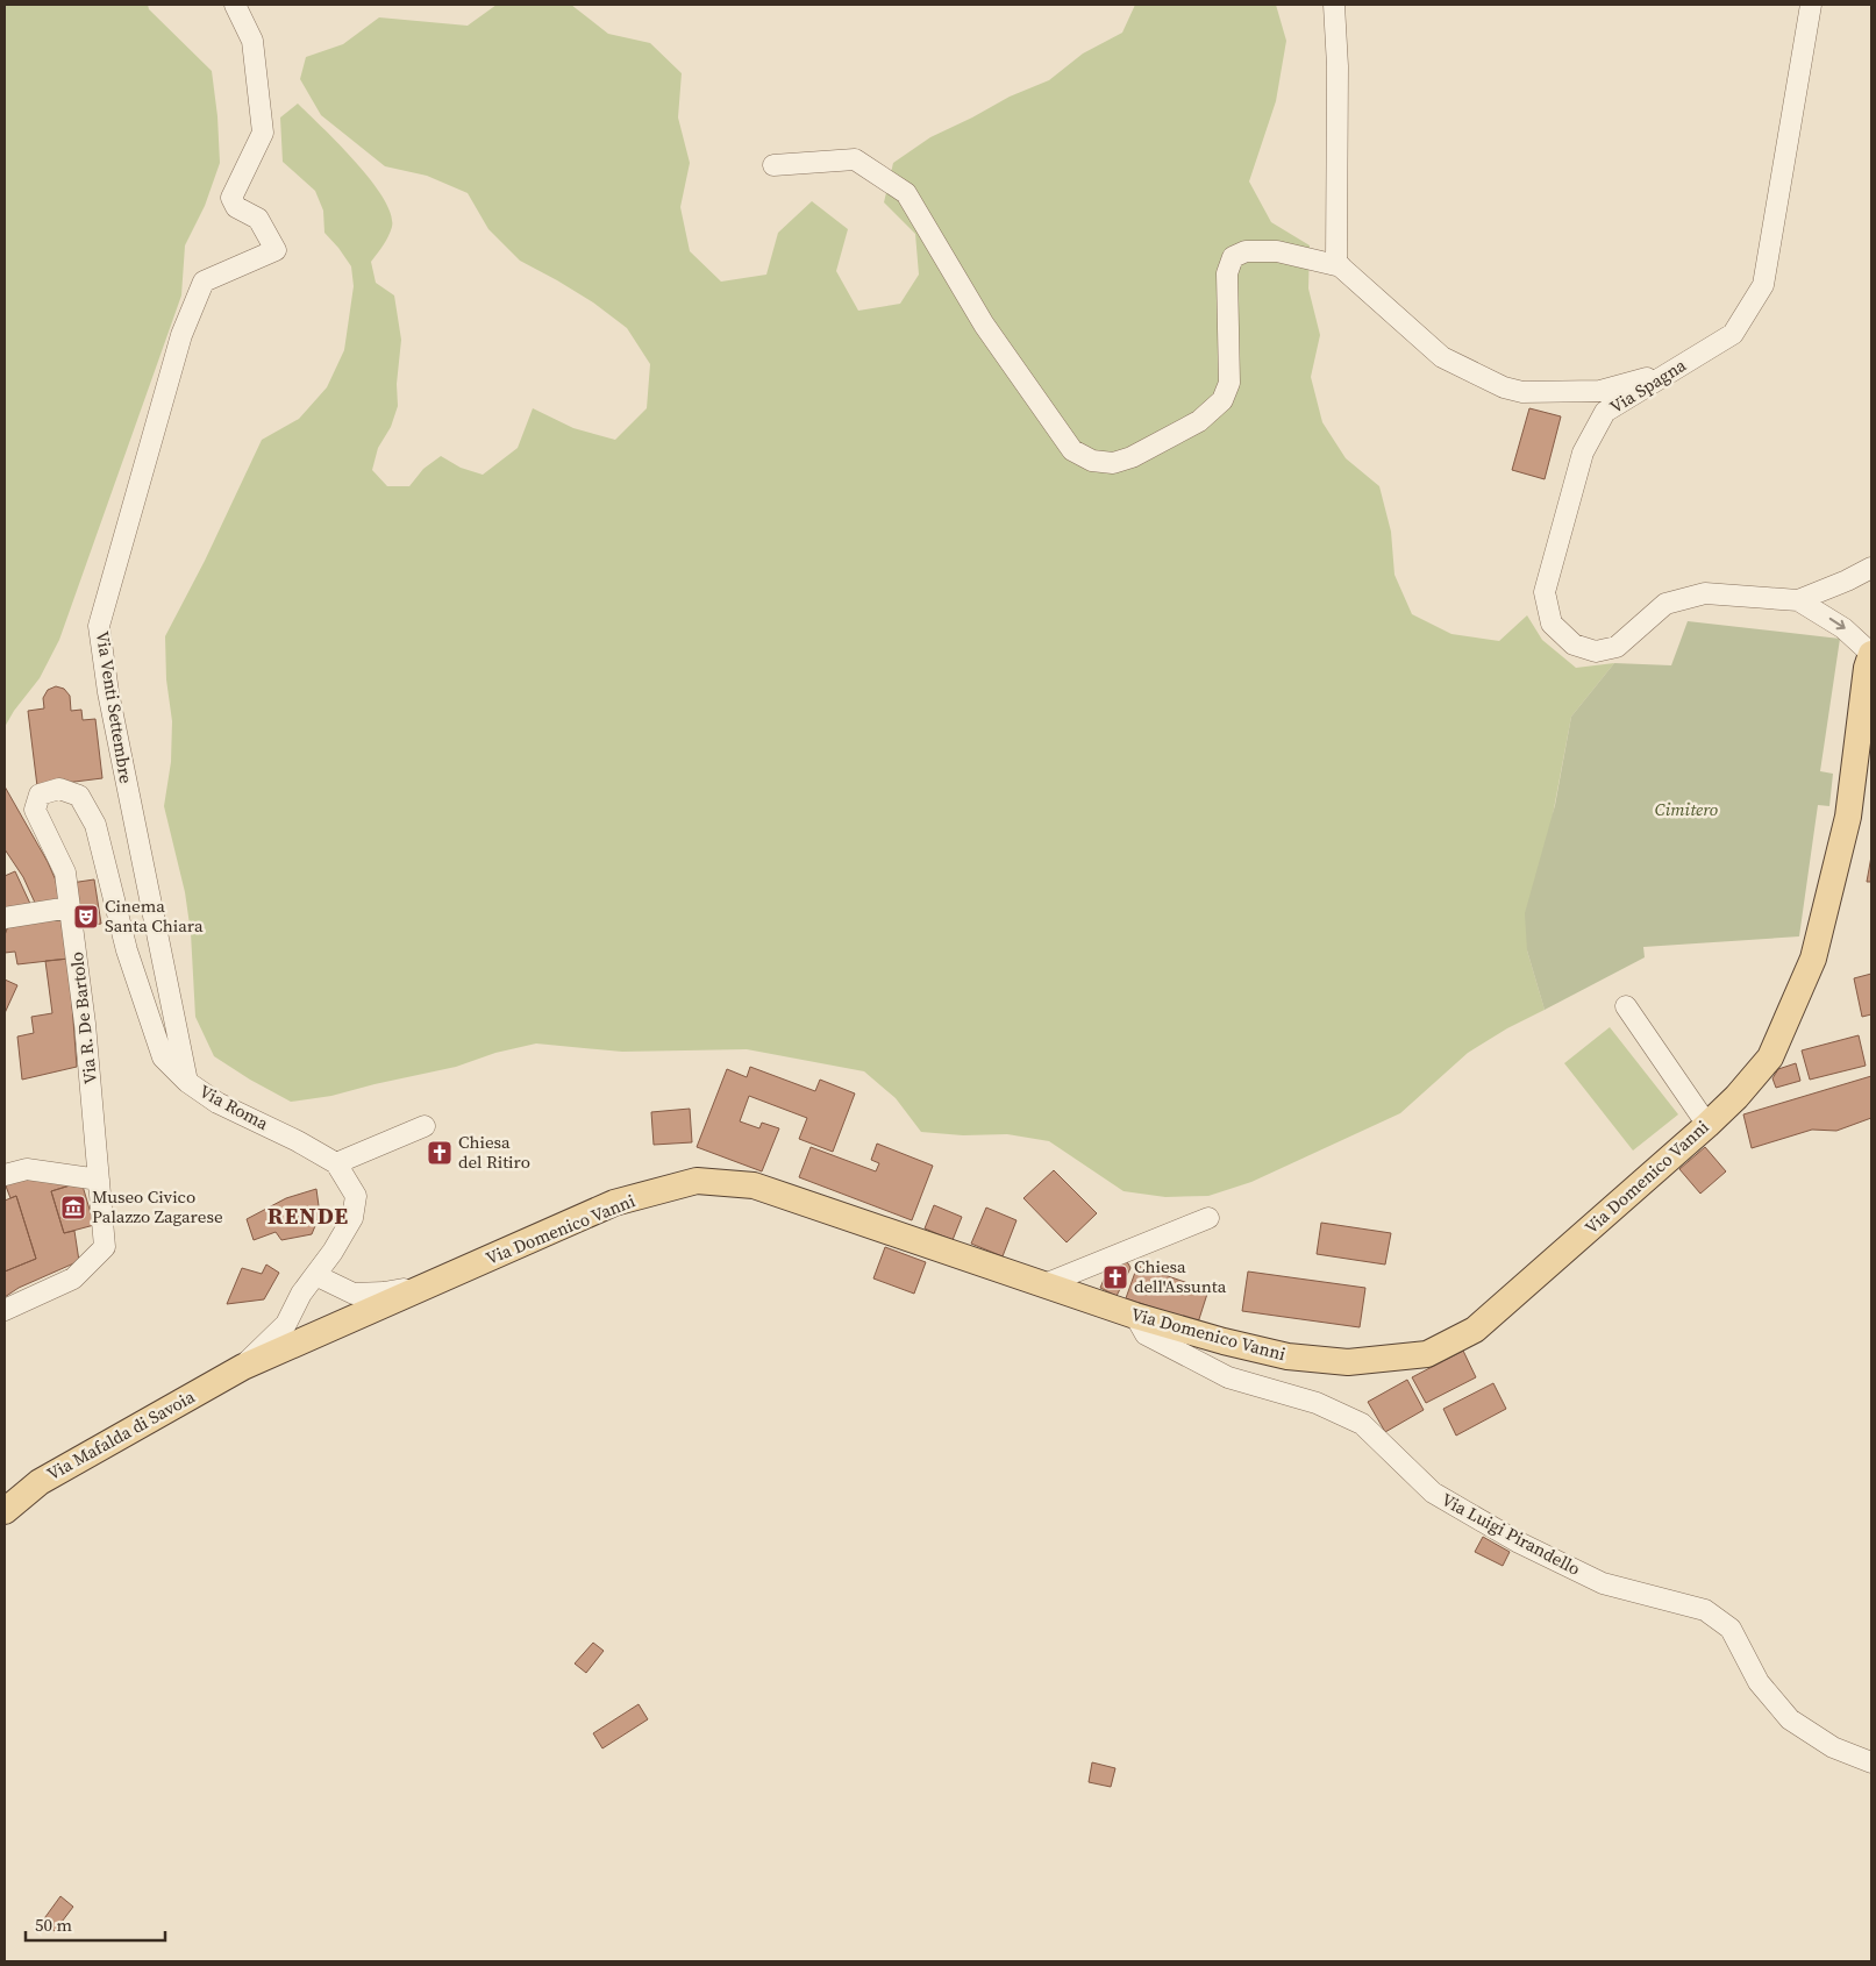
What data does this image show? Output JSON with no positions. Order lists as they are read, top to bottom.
{
  "streets": {
    "main road": ["Via Domenico Vanni", "Via Mafalda di Savoia"],
    "street": [
      "Via Spagna",
      "Via Venti Settembre",
      "Via R. De Bartolo",
      "Via Roma",
      "Via Luigi Pirandello"
    ]
  },
  "crossings": [
    ["Via Spagna", "Via Domenico Vanni"],
    ["Via Venti Settembre", "Via Roma"],
    ["Via R. De Bartolo", "Via Roma"],
    ["Via Roma", "Via Domenico Vanni"],
    ["Via Roma", "Via Mafalda di Savoia"],
    ["Via Domenico Vanni", "Via Mafalda di Savoia"],
    ["Via Domenico Vanni", "Via Luigi Pirandello"]
  ],
  "districts": ["RENDE"],
  "parks": ["Cimitero"],
  "places": {
    "theatre": ["Cinema Santa Chiara"],
    "church": ["Chiesa del Ritiro", "Chiesa dell'Assunta"],
    "museum": ["Museo Civico Palazzo Zagarese"]
  },
  "scale_bar": "50 m"
}
